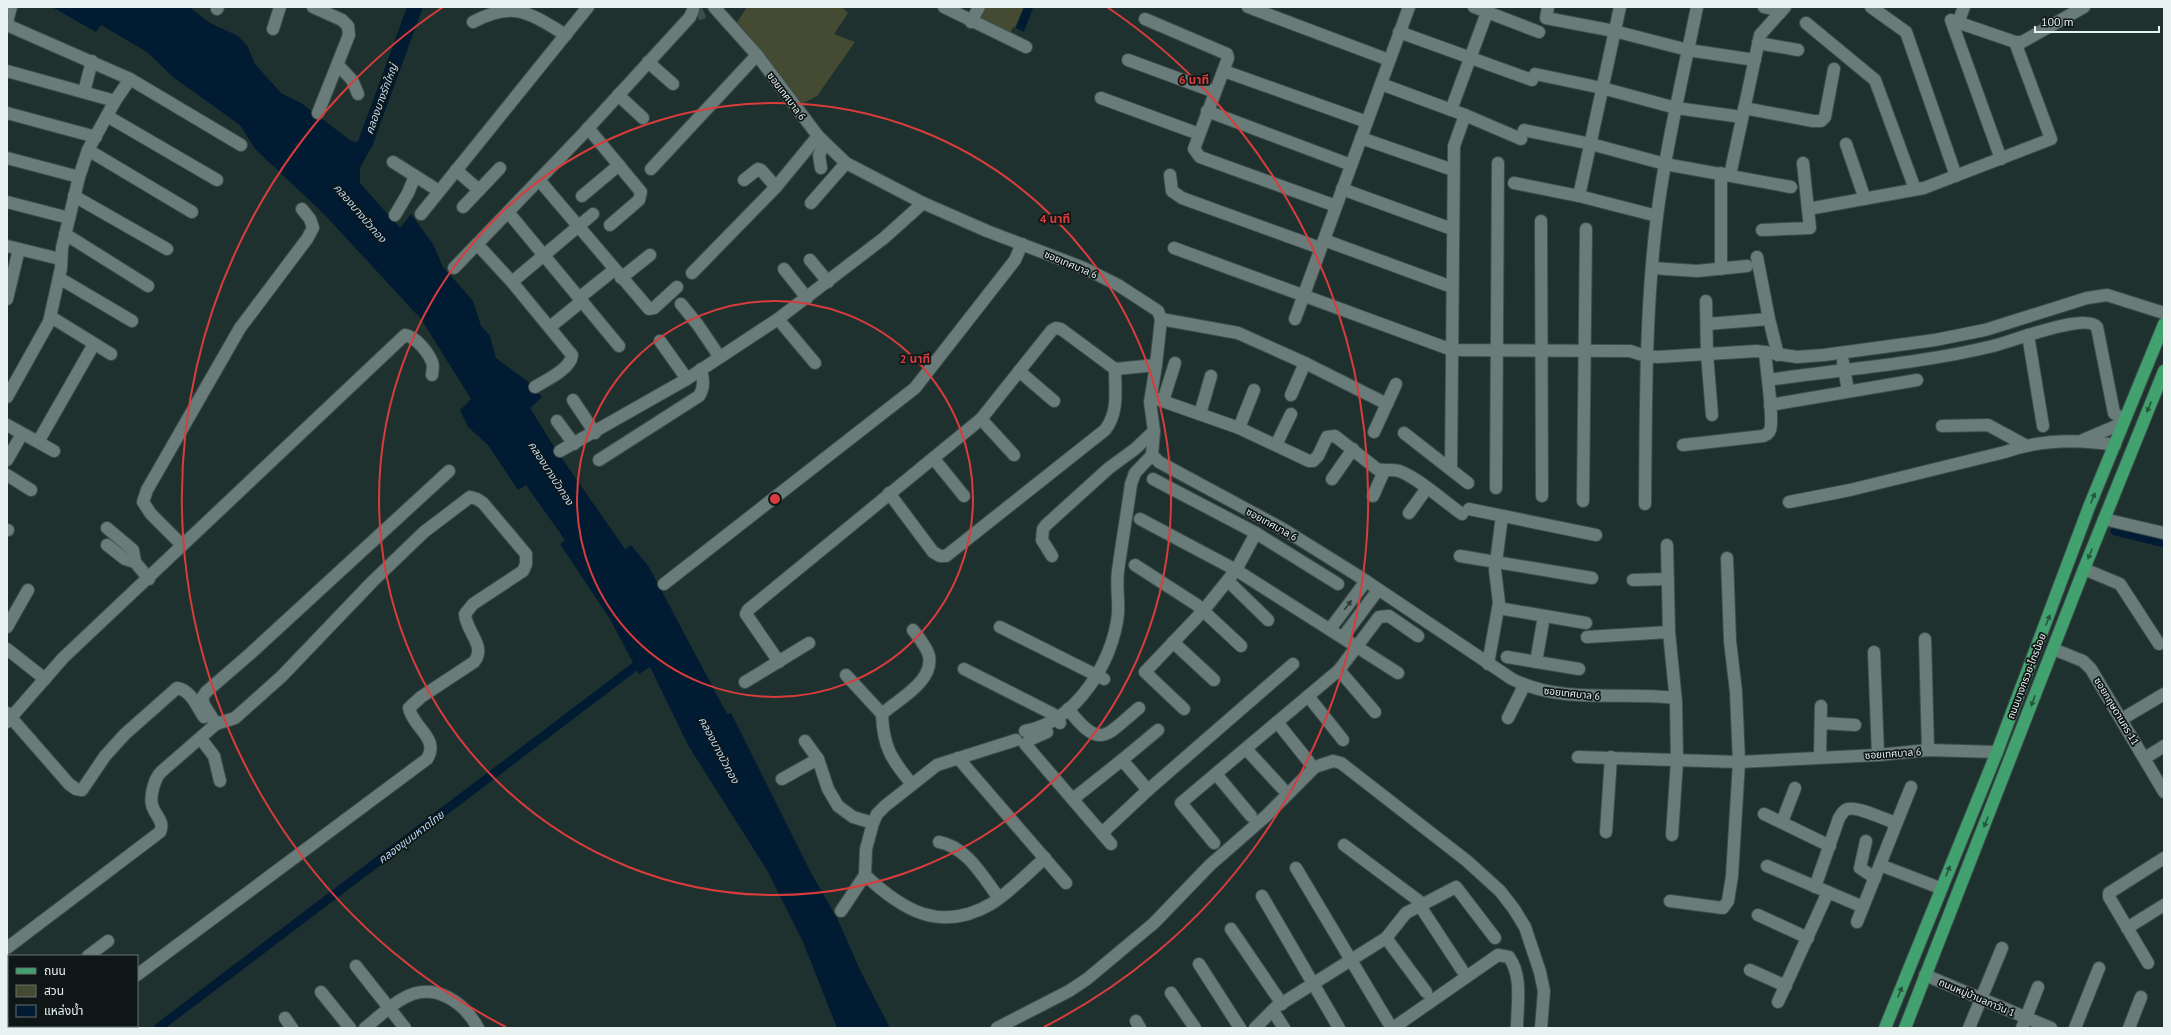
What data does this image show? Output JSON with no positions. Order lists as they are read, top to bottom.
{
  "streets": {
    "main road": ["ถนนบางกรวย-ไทรน้อย"],
    "street": ["ซอยเทศบาล 6", "ซอยกฤษดานคร 11", "ถนนหมู่บ้านลภาวัน 1"]
  },
  "crossings": [
    ["ซอยเทศบาล 6", "ถนนบางกรวย-ไทรน้อย"],
    ["ถนนบางกรวย-ไทรน้อย", "ซอยกฤษดานคร 11"],
    ["ถนนบางกรวย-ไทรน้อย", "ถนนหมู่บ้านลภาวัน 1"]
  ],
  "water": ["คลองบางรักใหญ่", "คลองบางบัวทอง", "คลองขุนมหาดไทย"],
  "legend": ["ถนน", "สวน", "แหล่งน้ำ"],
  "scale_bar": "100 m",
  "rings": ["6 นาที", "4 นาที", "2 นาที"]
}
